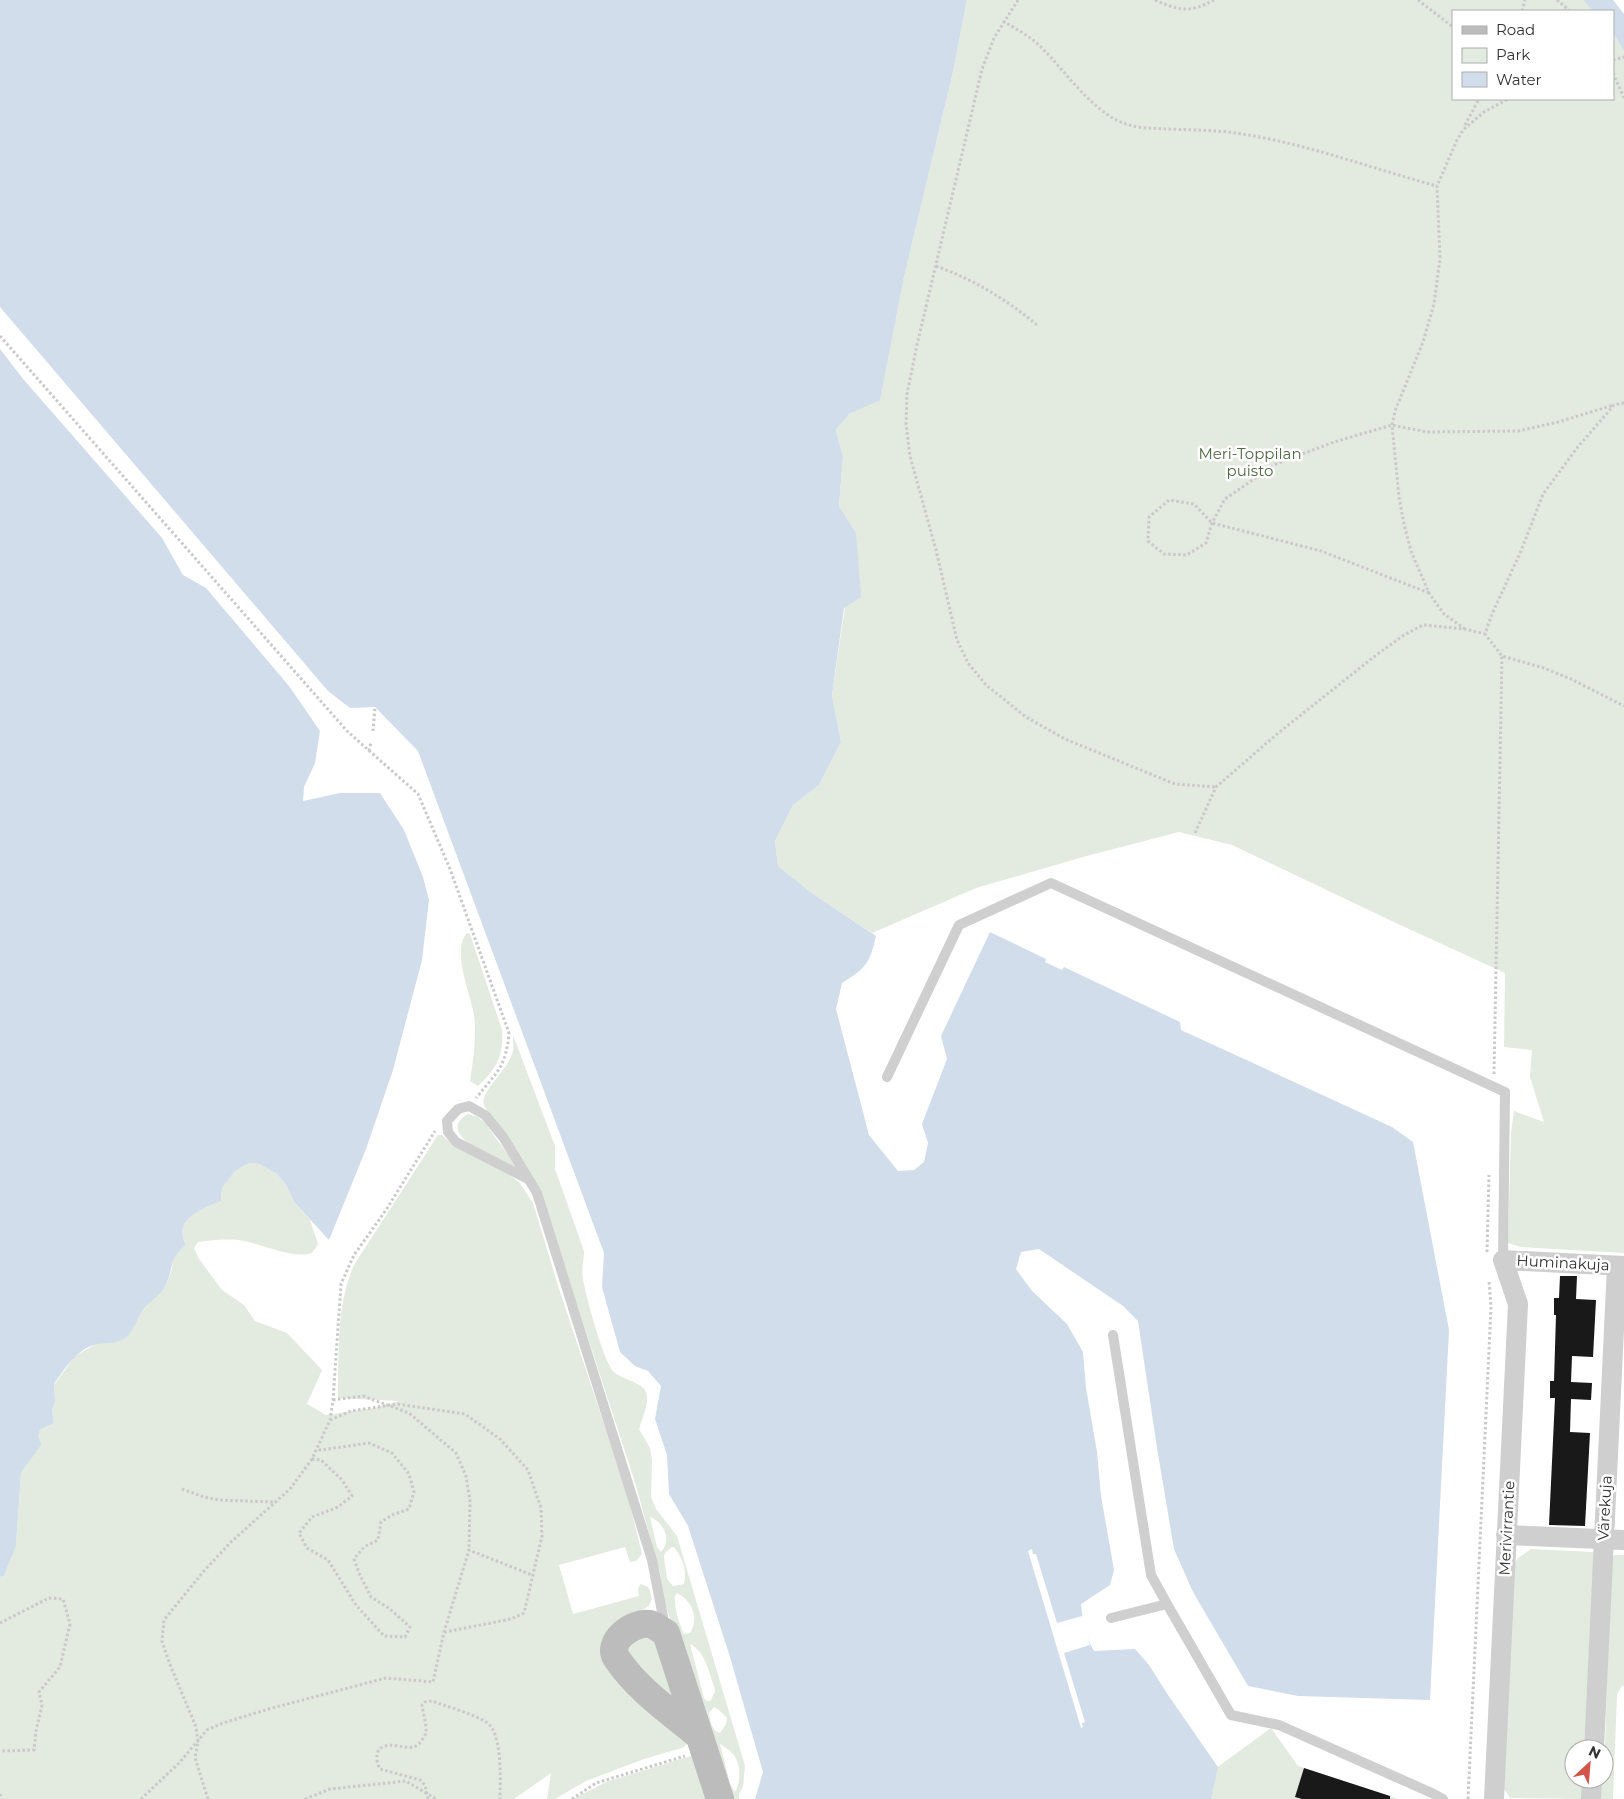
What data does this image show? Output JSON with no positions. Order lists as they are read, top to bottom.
{
  "streets": {
    "street": ["Huminakuja", "Värekuja", "Merivirrantie"]
  },
  "crossings": [
    ["Huminakuja", "Värekuja"],
    ["Huminakuja", "Merivirrantie"]
  ],
  "parks": ["Meri-Toppilan puisto"],
  "legend": ["Road", "Park", "Water"],
  "north": "top right"
}
